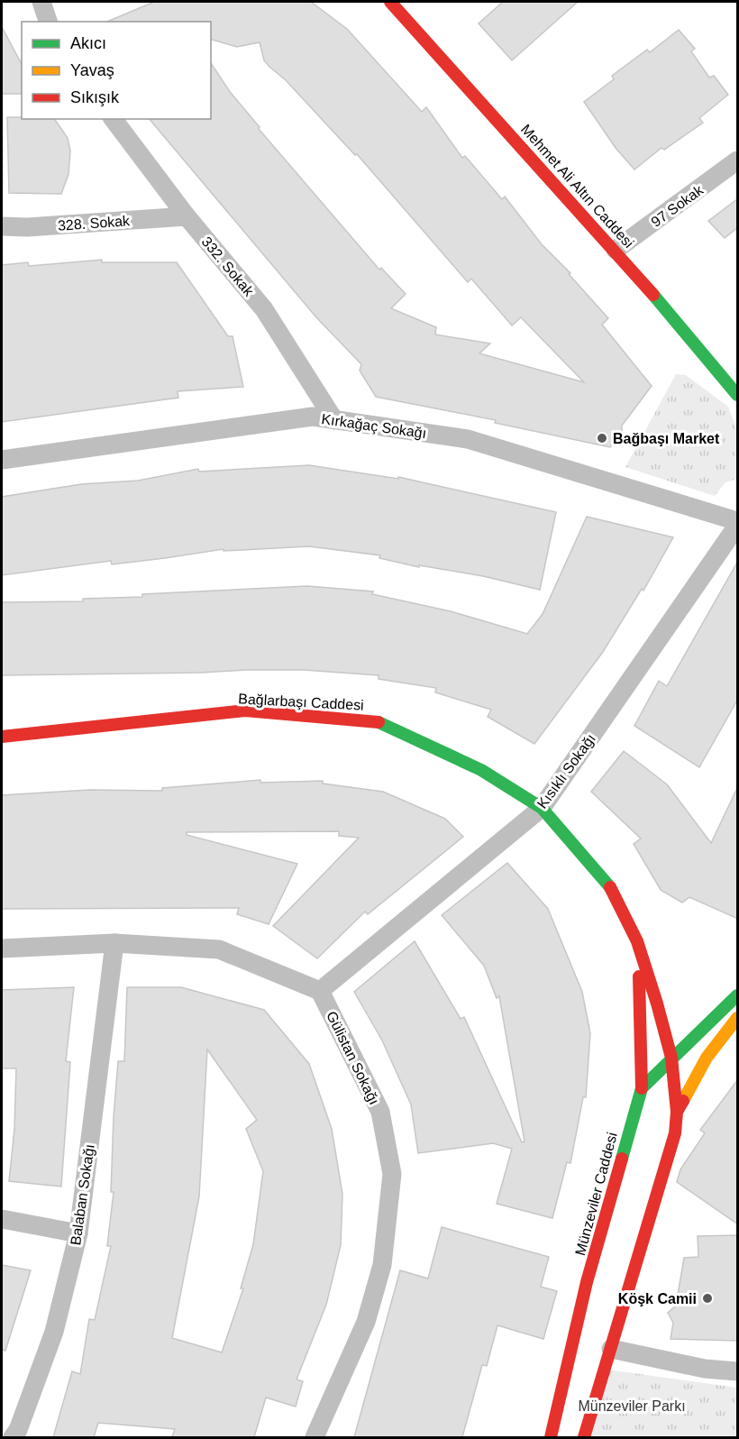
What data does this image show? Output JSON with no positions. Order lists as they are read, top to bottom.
{
  "streets": {
    "main road": ["Mehmet Ali Altın Caddesi", "Bağlarbaşı Caddesi", "Münzeviler Caddesi"],
    "street": [
      "97 Sokak",
      "328. Sokak",
      "332. Sokak",
      "Kırkağaç Sokağı",
      "Kısıklı Sokağı",
      "Gülistan Sokağı",
      "Balaban Sokağı"
    ]
  },
  "crossings": [
    ["Mehmet Ali Altın Caddesi", "97 Sokak"],
    ["328. Sokak", "332. Sokak"],
    ["332. Sokak", "Kırkağaç Sokağı"],
    ["Bağlarbaşı Caddesi", "Kısıklı Sokağı"],
    ["Bağlarbaşı Caddesi", "Münzeviler Caddesi"],
    ["Kısıklı Sokağı", "Gülistan Sokağı"]
  ],
  "parks": ["Münzeviler Parkı"],
  "places": ["Bağbaşı Market", "Köşk Camii"],
  "legend": ["Akıcı", "Yavaş", "Sıkışık"]
}
